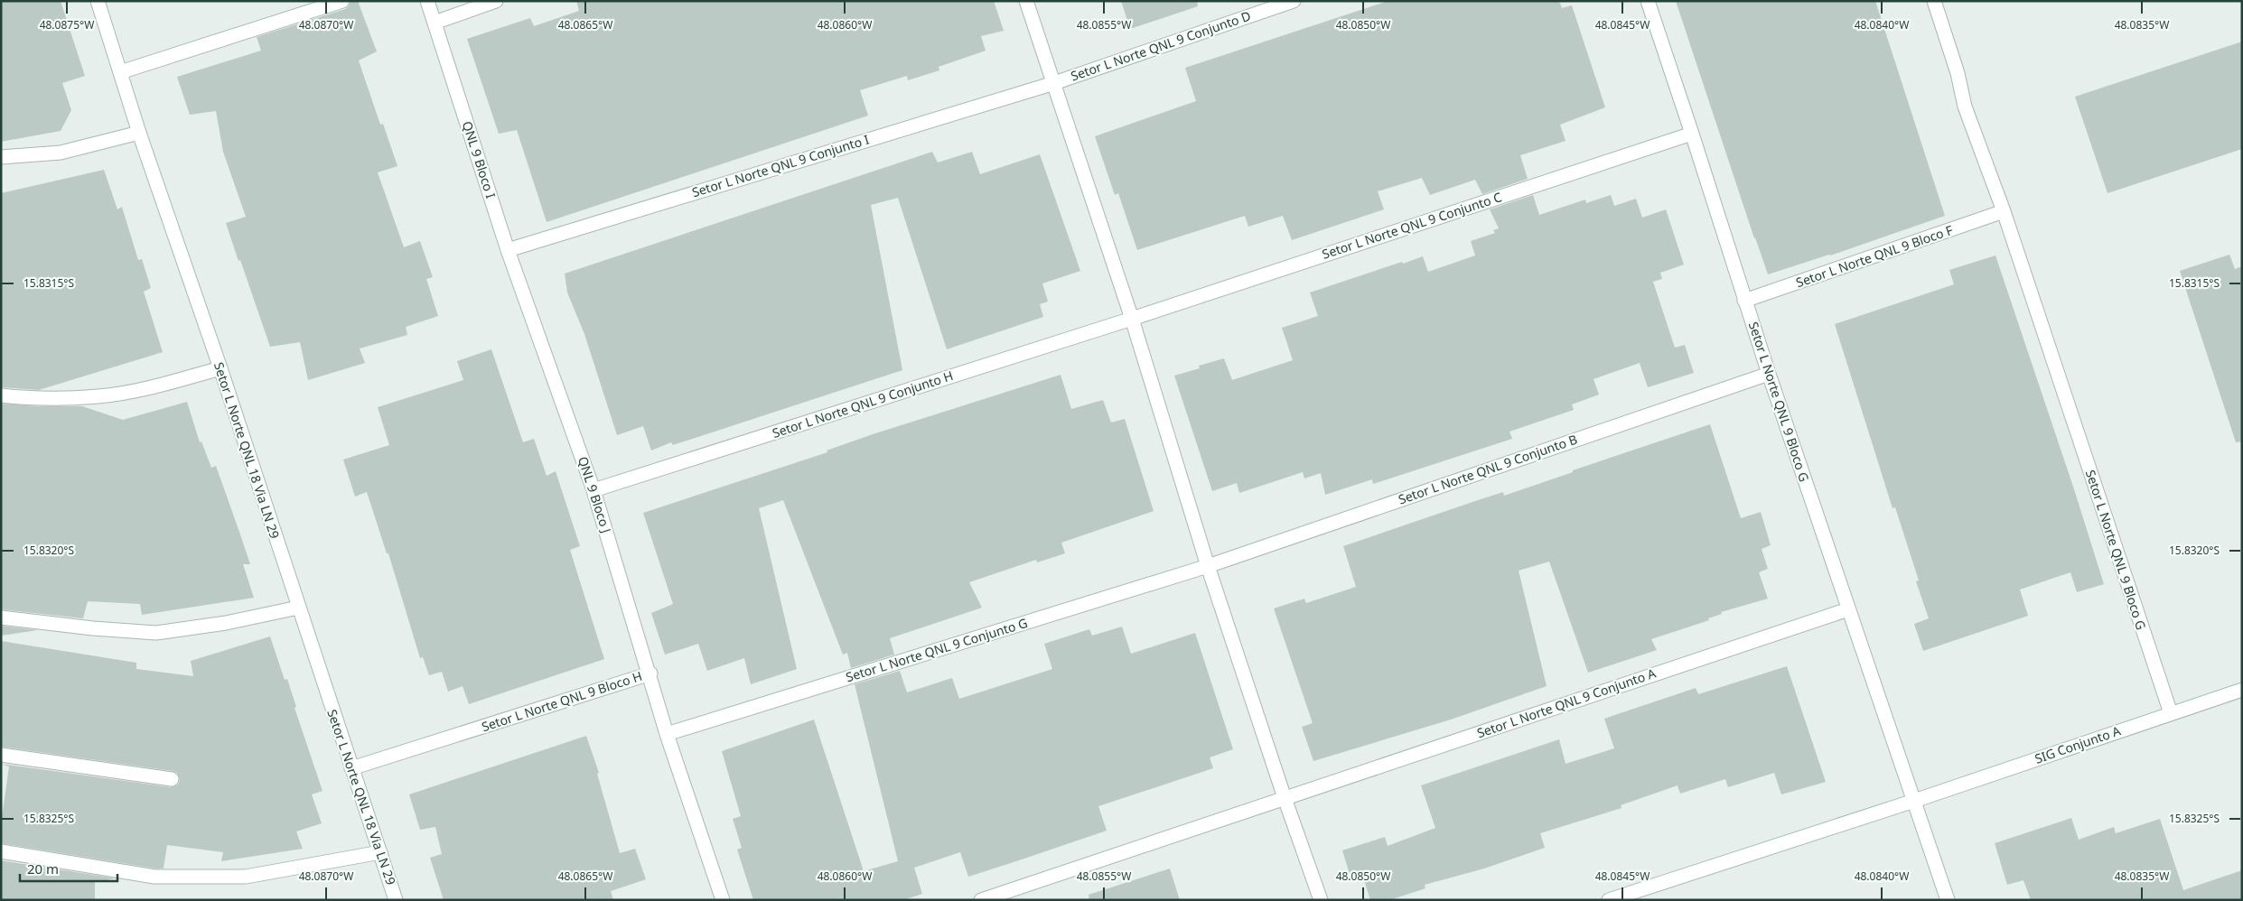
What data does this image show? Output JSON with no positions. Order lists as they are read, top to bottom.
{
  "streets": {
    "street": [
      "Setor L Norte QNL 9 Conjunto D",
      "QNL 9 Bloco I",
      "Setor L Norte QNL 9 Conjunto I",
      "Setor L Norte QNL 9 Conjunto C",
      "Setor L Norte QNL 9 Bloco F",
      "Setor L Norte QNL 9 Bloco G",
      "Setor L Norte QNL 9 Conjunto H",
      "Setor L Norte QNL 18 Via LN 29",
      "Setor L Norte QNL 9 Conjunto B",
      "QNL 9 Bloco J",
      "Setor L Norte QNL 9 Conjunto G",
      "Setor L Norte QNL 9 Bloco H",
      "Setor L Norte QNL 9 Conjunto A",
      "SIG Conjunto A"
    ]
  },
  "crossings": [
    ["Setor L Norte QNL 9 Conjunto D", "Setor L Norte QNL 9 Conjunto I"],
    ["QNL 9 Bloco I", "Setor L Norte QNL 9 Conjunto I"],
    ["QNL 9 Bloco I", "QNL 9 Bloco J"],
    ["Setor L Norte QNL 9 Conjunto C", "Setor L Norte QNL 9 Bloco G"],
    ["Setor L Norte QNL 9 Conjunto C", "Setor L Norte QNL 9 Conjunto H"],
    ["Setor L Norte QNL 9 Bloco F", "Setor L Norte QNL 9 Bloco G"],
    ["Setor L Norte QNL 9 Bloco G", "Setor L Norte QNL 9 Conjunto B"],
    ["Setor L Norte QNL 9 Bloco G", "Setor L Norte QNL 9 Conjunto A"],
    ["Setor L Norte QNL 9 Bloco G", "SIG Conjunto A"],
    ["Setor L Norte QNL 9 Conjunto H", "QNL 9 Bloco J"],
    ["Setor L Norte QNL 18 Via LN 29", "Setor L Norte QNL 9 Bloco H"],
    ["Setor L Norte QNL 9 Conjunto B", "Setor L Norte QNL 9 Conjunto G"],
    ["QNL 9 Bloco J", "Setor L Norte QNL 9 Bloco H"],
    ["Setor L Norte QNL 9 Conjunto G", "Setor L Norte QNL 9 Bloco H"]
  ],
  "scale_bar": "20 m",
  "coordinates": [
    "48.0875°W",
    "48.0870°W",
    "48.0865°W",
    "48.0860°W",
    "48.0855°W",
    "48.0850°W",
    "48.0845°W",
    "48.0840°W",
    "48.0835°W",
    "15.8315°S",
    "15.8320°S",
    "15.8325°S"
  ]
}
